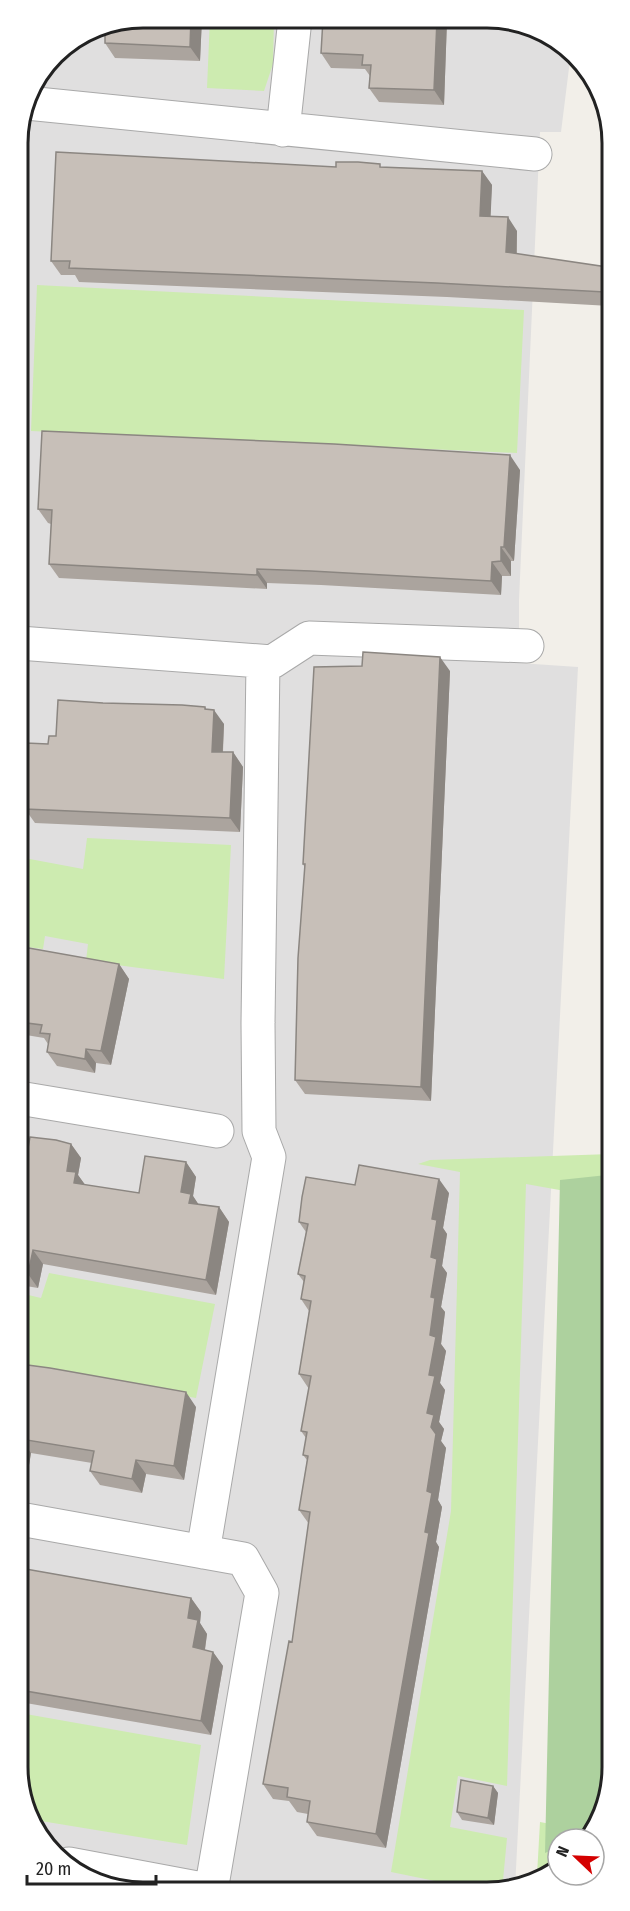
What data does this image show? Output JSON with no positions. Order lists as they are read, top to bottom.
{
  "scale_bar": "20 m",
  "north": "top left"
}
